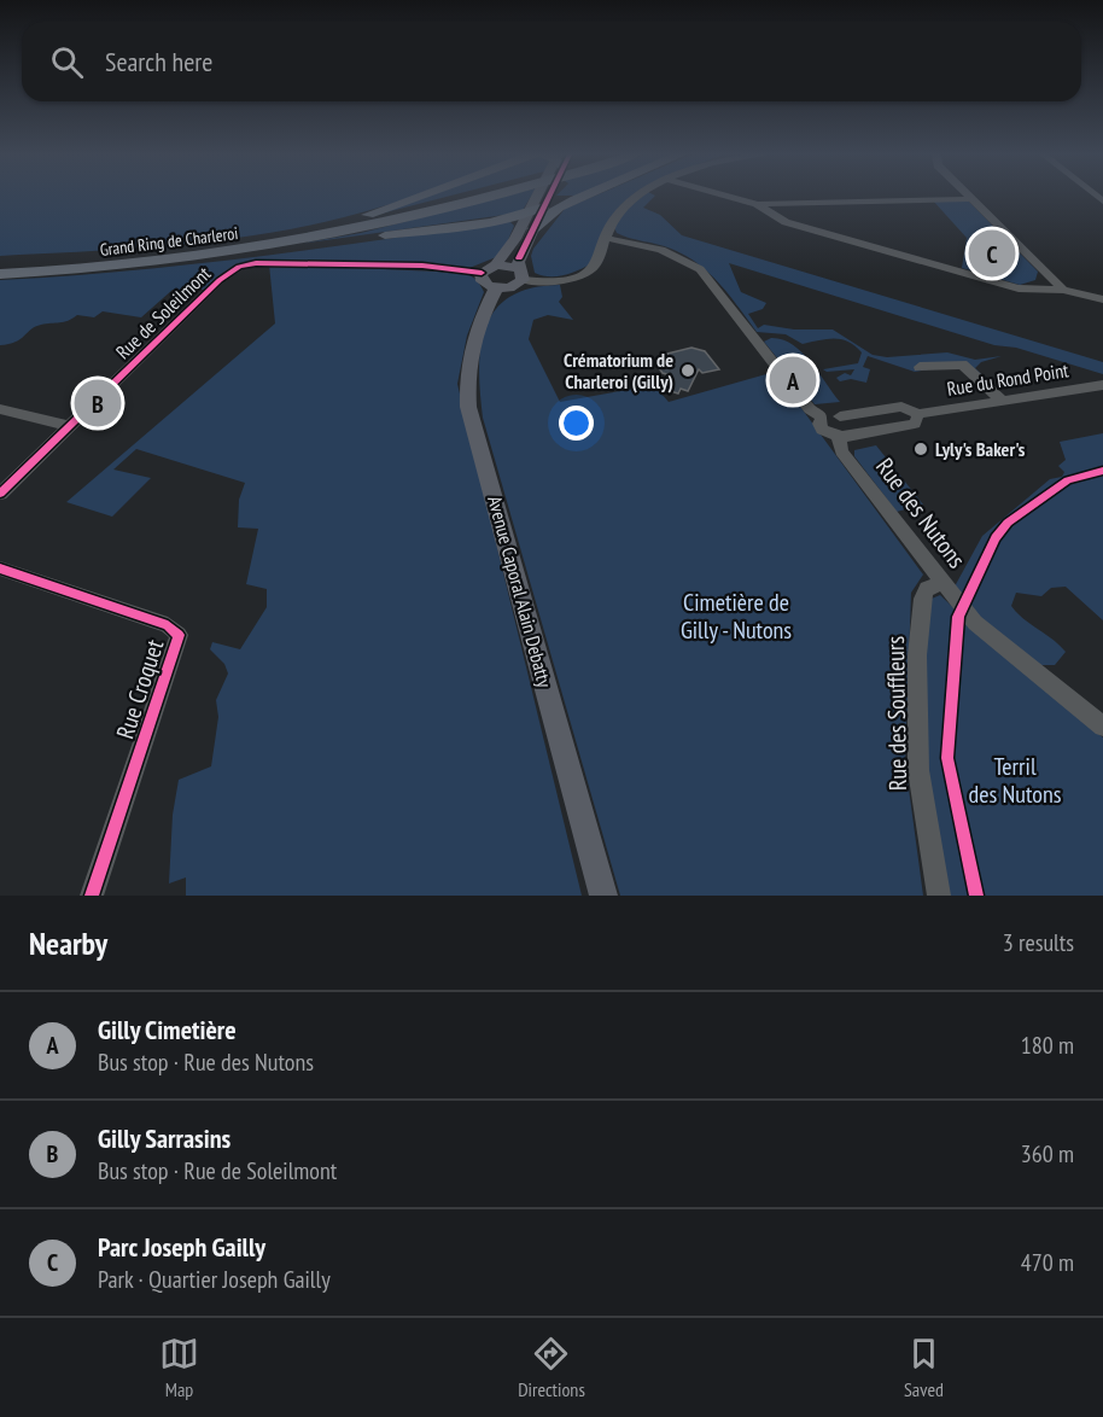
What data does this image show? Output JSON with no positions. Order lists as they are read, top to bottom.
{
  "streets": {
    "highway": ["Grand Ring de Charleroi"],
    "main road": ["Avenue Caporal Alain Debatty"],
    "street": [
      "Rue de Soleilmont",
      "Rue du Rond Point",
      "Rue des Nutons",
      "Rue Croquet",
      "Rue des Souffleurs"
    ]
  },
  "crossings": [
    ["Rue de Soleilmont", "Avenue Caporal Alain Debatty"],
    ["Rue du Rond Point", "Rue des Nutons"],
    ["Rue des Nutons", "Rue des Souffleurs"]
  ],
  "parks": ["Cimetière de Gilly - Nutons", "Terril des Nutons"],
  "places": ["Crématorium de Charleroi (Gilly)", "Lyly's Baker's"],
  "page": {
    "search": "Search here",
    "pins": ["C", "A", "B"],
    "heading": ["Nearby", "3 results"],
    "list": [
      {
        "mark": "A",
        "name": "Gilly Cimetière",
        "note": "Bus stop · Rue des Nutons",
        "value": "180 m"
      },
      {
        "mark": "B",
        "name": "Gilly Sarrasins",
        "note": "Bus stop · Rue de Soleilmont",
        "value": "360 m"
      },
      {
        "mark": "C",
        "name": "Parc Joseph Gailly",
        "note": "Park · Quartier Joseph Gailly",
        "value": "470 m"
      }
    ],
    "nav": ["Map", "Directions", "Saved"]
  }
}
